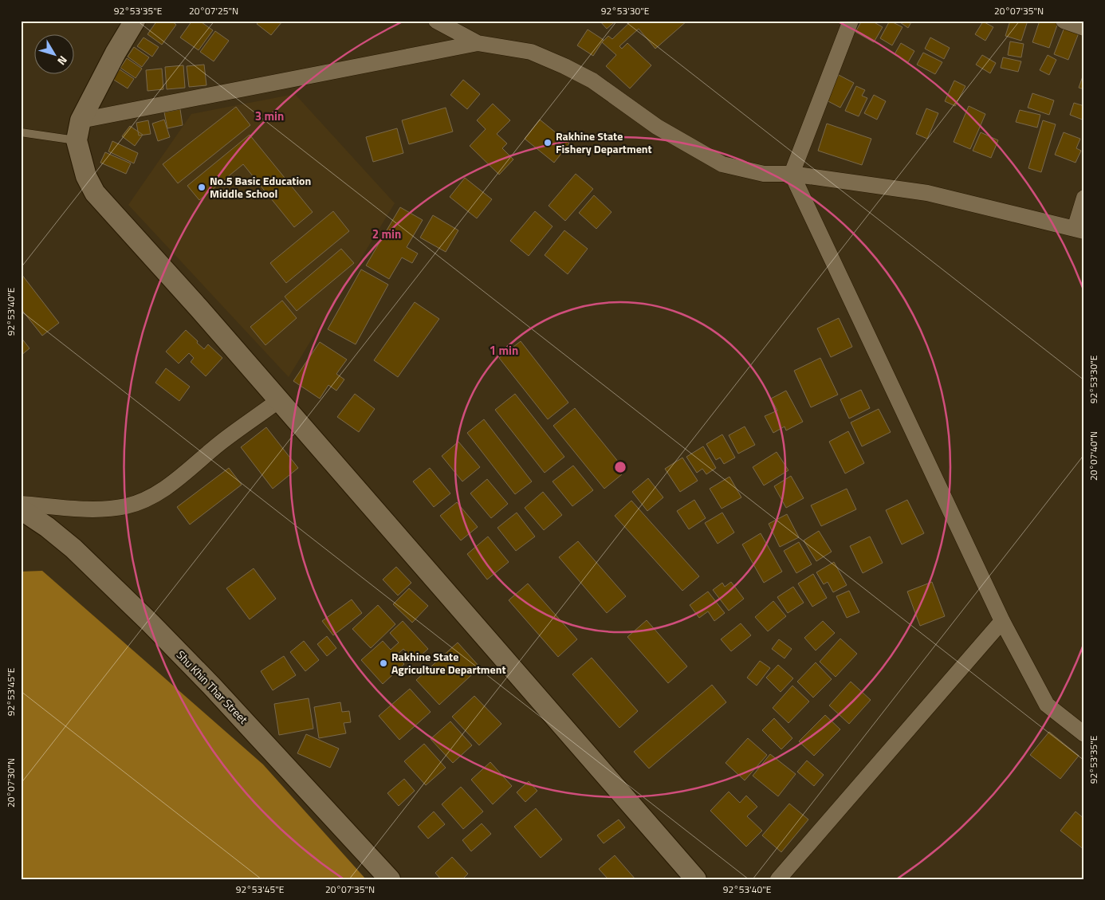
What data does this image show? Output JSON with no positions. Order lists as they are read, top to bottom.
{
  "streets": {
    "street": ["Shu Khin Thar Street"]
  },
  "places": ["Rakhine State Fishery Department", "No.5 Basic Education Middle School", "Rakhine State Agriculture Department"],
  "north": "bottom right",
  "coordinates": [
    "92°53'35\"E",
    "20°07'25\"N",
    "92°53'30\"E",
    "20°07'35\"N",
    "92°53'40\"E",
    "20°07'40\"N",
    "92°53'45\"E",
    "20°07'30\"N"
  ],
  "rings": ["3 min", "2 min", "1 min"]
}
